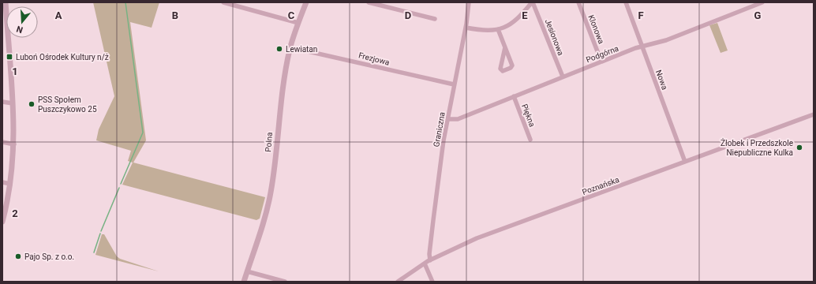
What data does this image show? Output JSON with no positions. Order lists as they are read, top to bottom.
{
  "streets": {
    "street": [
      "Klonowa",
      "Jesionowa",
      "Podgórna",
      "Frezjowa",
      "Nowa",
      "Piękna",
      "Graniczna",
      "Polna",
      "Poznańska"
    ]
  },
  "crossings": [
    ["Klonowa", "Podgórna"],
    ["Jesionowa", "Podgórna"],
    ["Podgórna", "Nowa"],
    ["Podgórna", "Piękna"],
    ["Podgórna", "Graniczna"],
    ["Frezjowa", "Graniczna"],
    ["Frezjowa", "Polna"],
    ["Nowa", "Poznańska"],
    ["Graniczna", "Poznańska"]
  ],
  "places": {
    "other": [
      "Lewiatan",
      "PSS Społem Puszczykowo 25",
      "Żłobek i Przedszkole Niepubliczne Kulka",
      "Pajo Sp. z o.o."
    ],
    "transit": ["Luboń Ośrodek Kultury n/ż"]
  },
  "north": "bottom",
  "grid": {
    "columns": [
      "A",
      "B",
      "C",
      "D",
      "E",
      "F",
      "G"
    ],
    "rows": ["1", "2"]
  }
}
